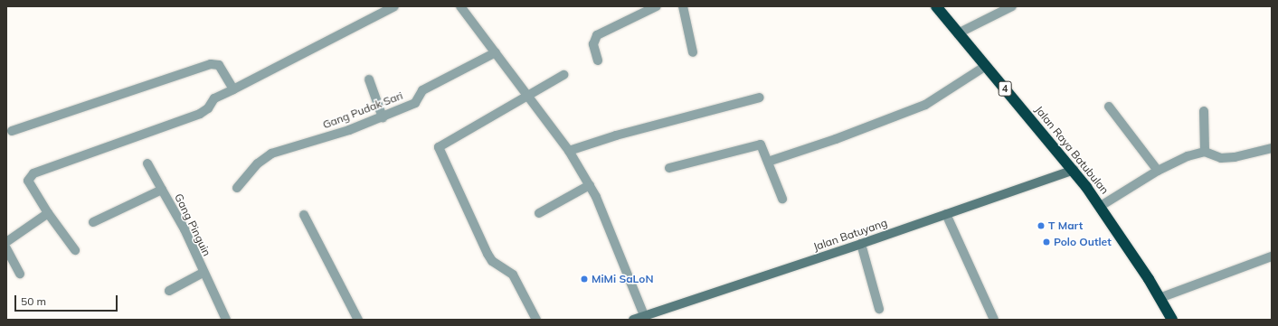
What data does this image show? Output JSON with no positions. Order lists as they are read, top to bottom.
{
  "streets": {
    "highway": ["4", "Jalan Raya Batubulan"],
    "street": ["Gang Pudak Sari", "Gang Pinguin", "Jalan Batuyang"]
  },
  "crossings": [
    ["Jalan Raya Batubulan", "Jalan Batuyang"]
  ],
  "places": ["T Mart", "Polo Outlet", "MiMi SaLoN"],
  "scale_bar": "50 m"
}
